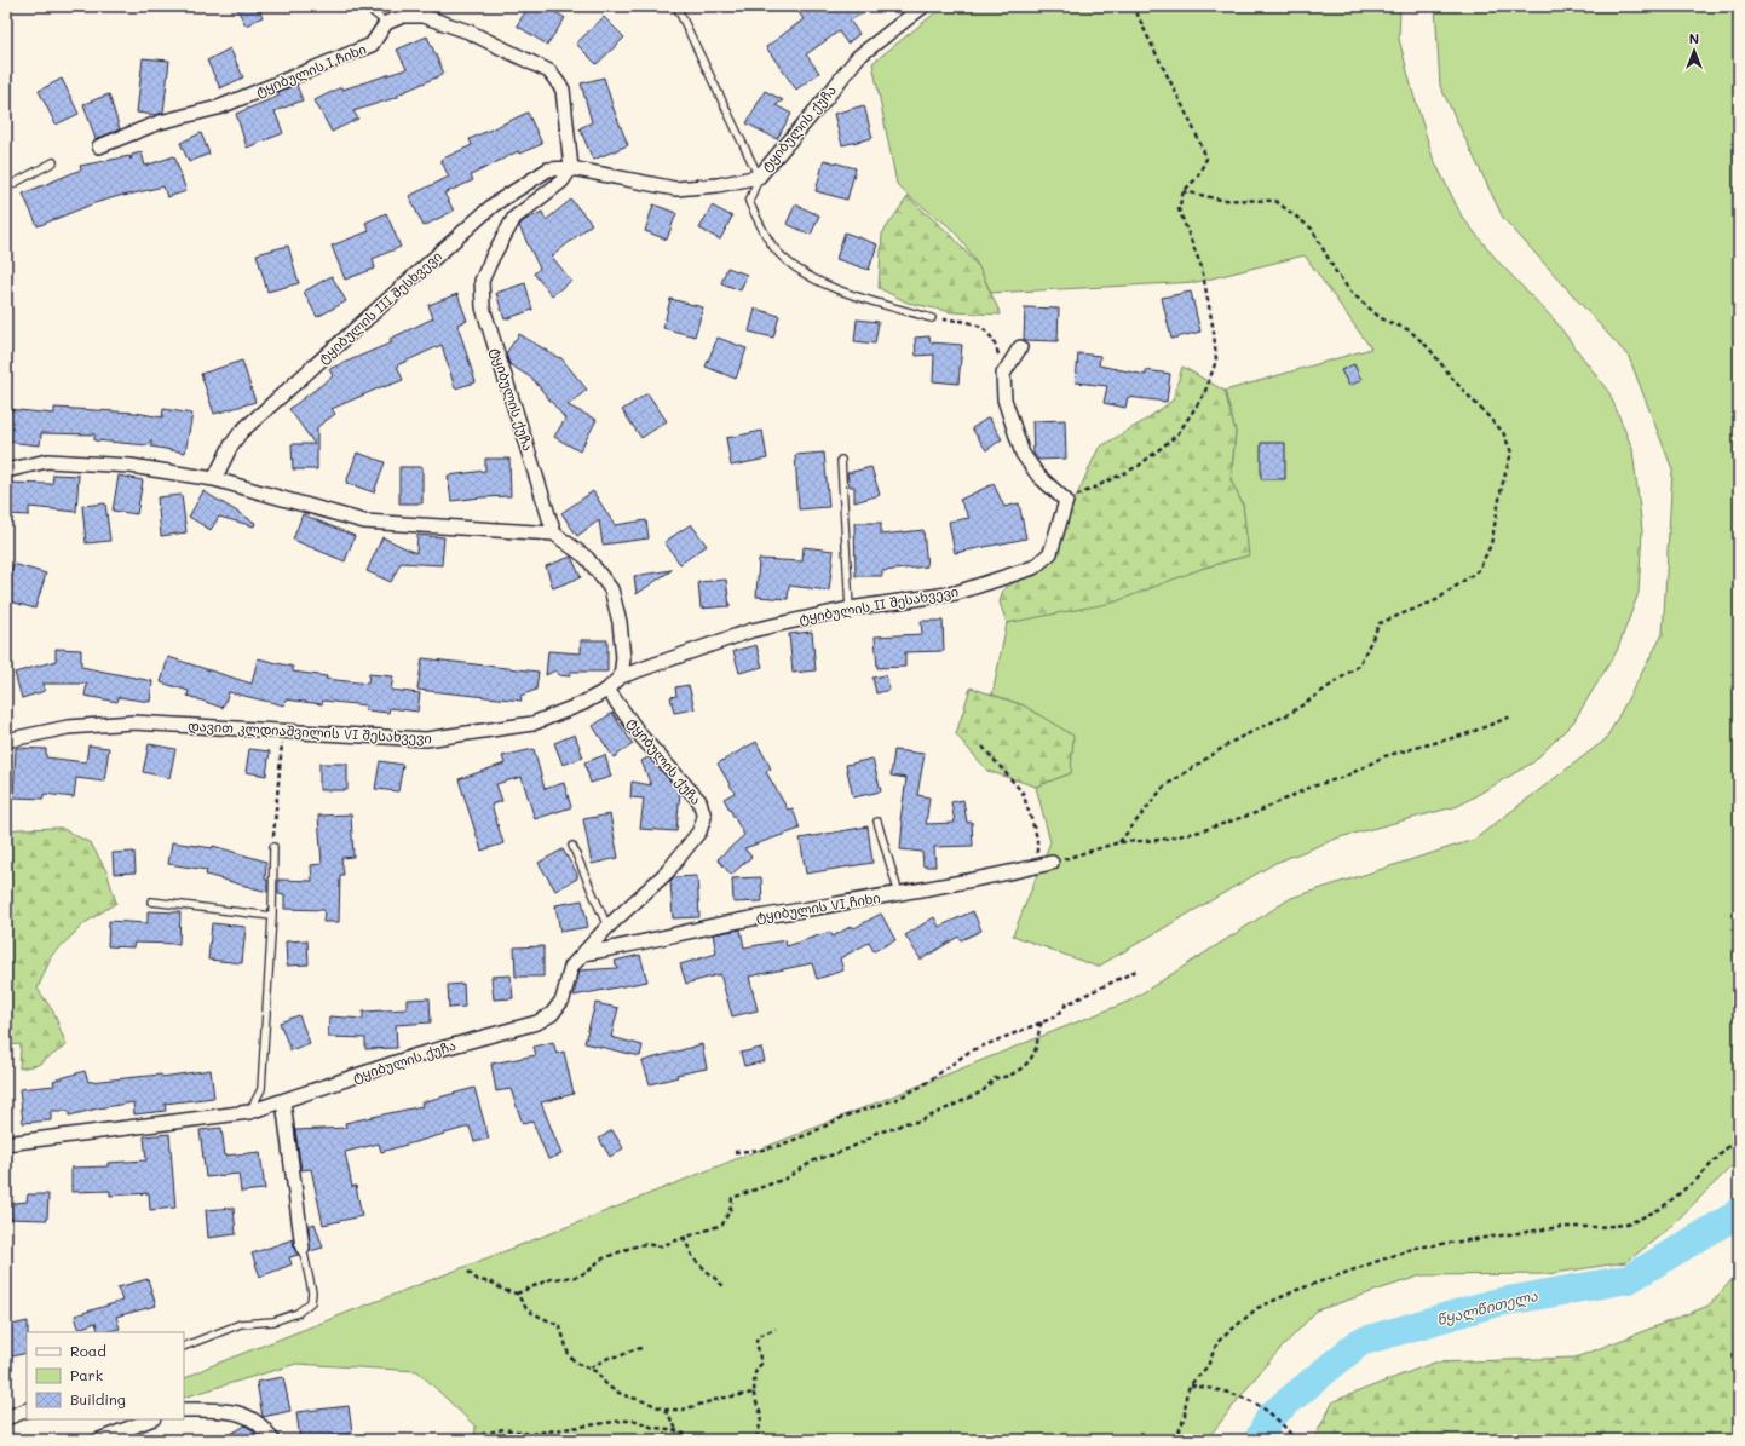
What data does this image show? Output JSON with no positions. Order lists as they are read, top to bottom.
{
  "streets": {
    "street": [
      "ტყიბულის I ჩიხი",
      "ტყიბულის ქუჩა",
      "ტყიბულის III შესხვევი",
      "ტყიბულის II შესახვევი",
      "დავით კლდიაშვილის VI შესახვევი",
      "ტყიბულის VI ჩიხი"
    ]
  },
  "crossings": [
    ["ტყიბულის ქუჩა", "ტყიბულის III შესხვევი"],
    ["ტყიბულის ქუჩა", "დავით კლდიაშვილის VI შესახვევი"],
    ["ტყიბულის ქუჩა", "ტყიბულის VI ჩიხი"]
  ],
  "water": ["წყალწითელა"],
  "legend": ["Road", "Park", "Building"],
  "north": "top"
}
